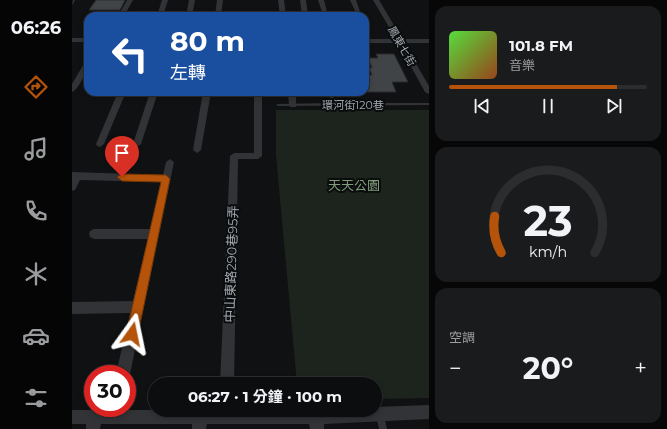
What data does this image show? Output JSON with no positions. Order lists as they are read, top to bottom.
{
  "streets": {
    "street": ["鳳東七街", "中山東路290巷95弄"],
    "lane": ["環河街120巷"]
  },
  "parks": ["天天公園"],
  "page": {
    "tabs": "06:26",
    "turn": ["80 m", "左轉"],
    "song": ["101.8 FM", "音樂"],
    "tile": "空調",
    "heat": ["−", "20°", "+"],
    "limit": "30",
    "trip": "06:27 · 1 分鐘 · 100 m",
    "gauge": ["23", "km/h"]
  }
}
